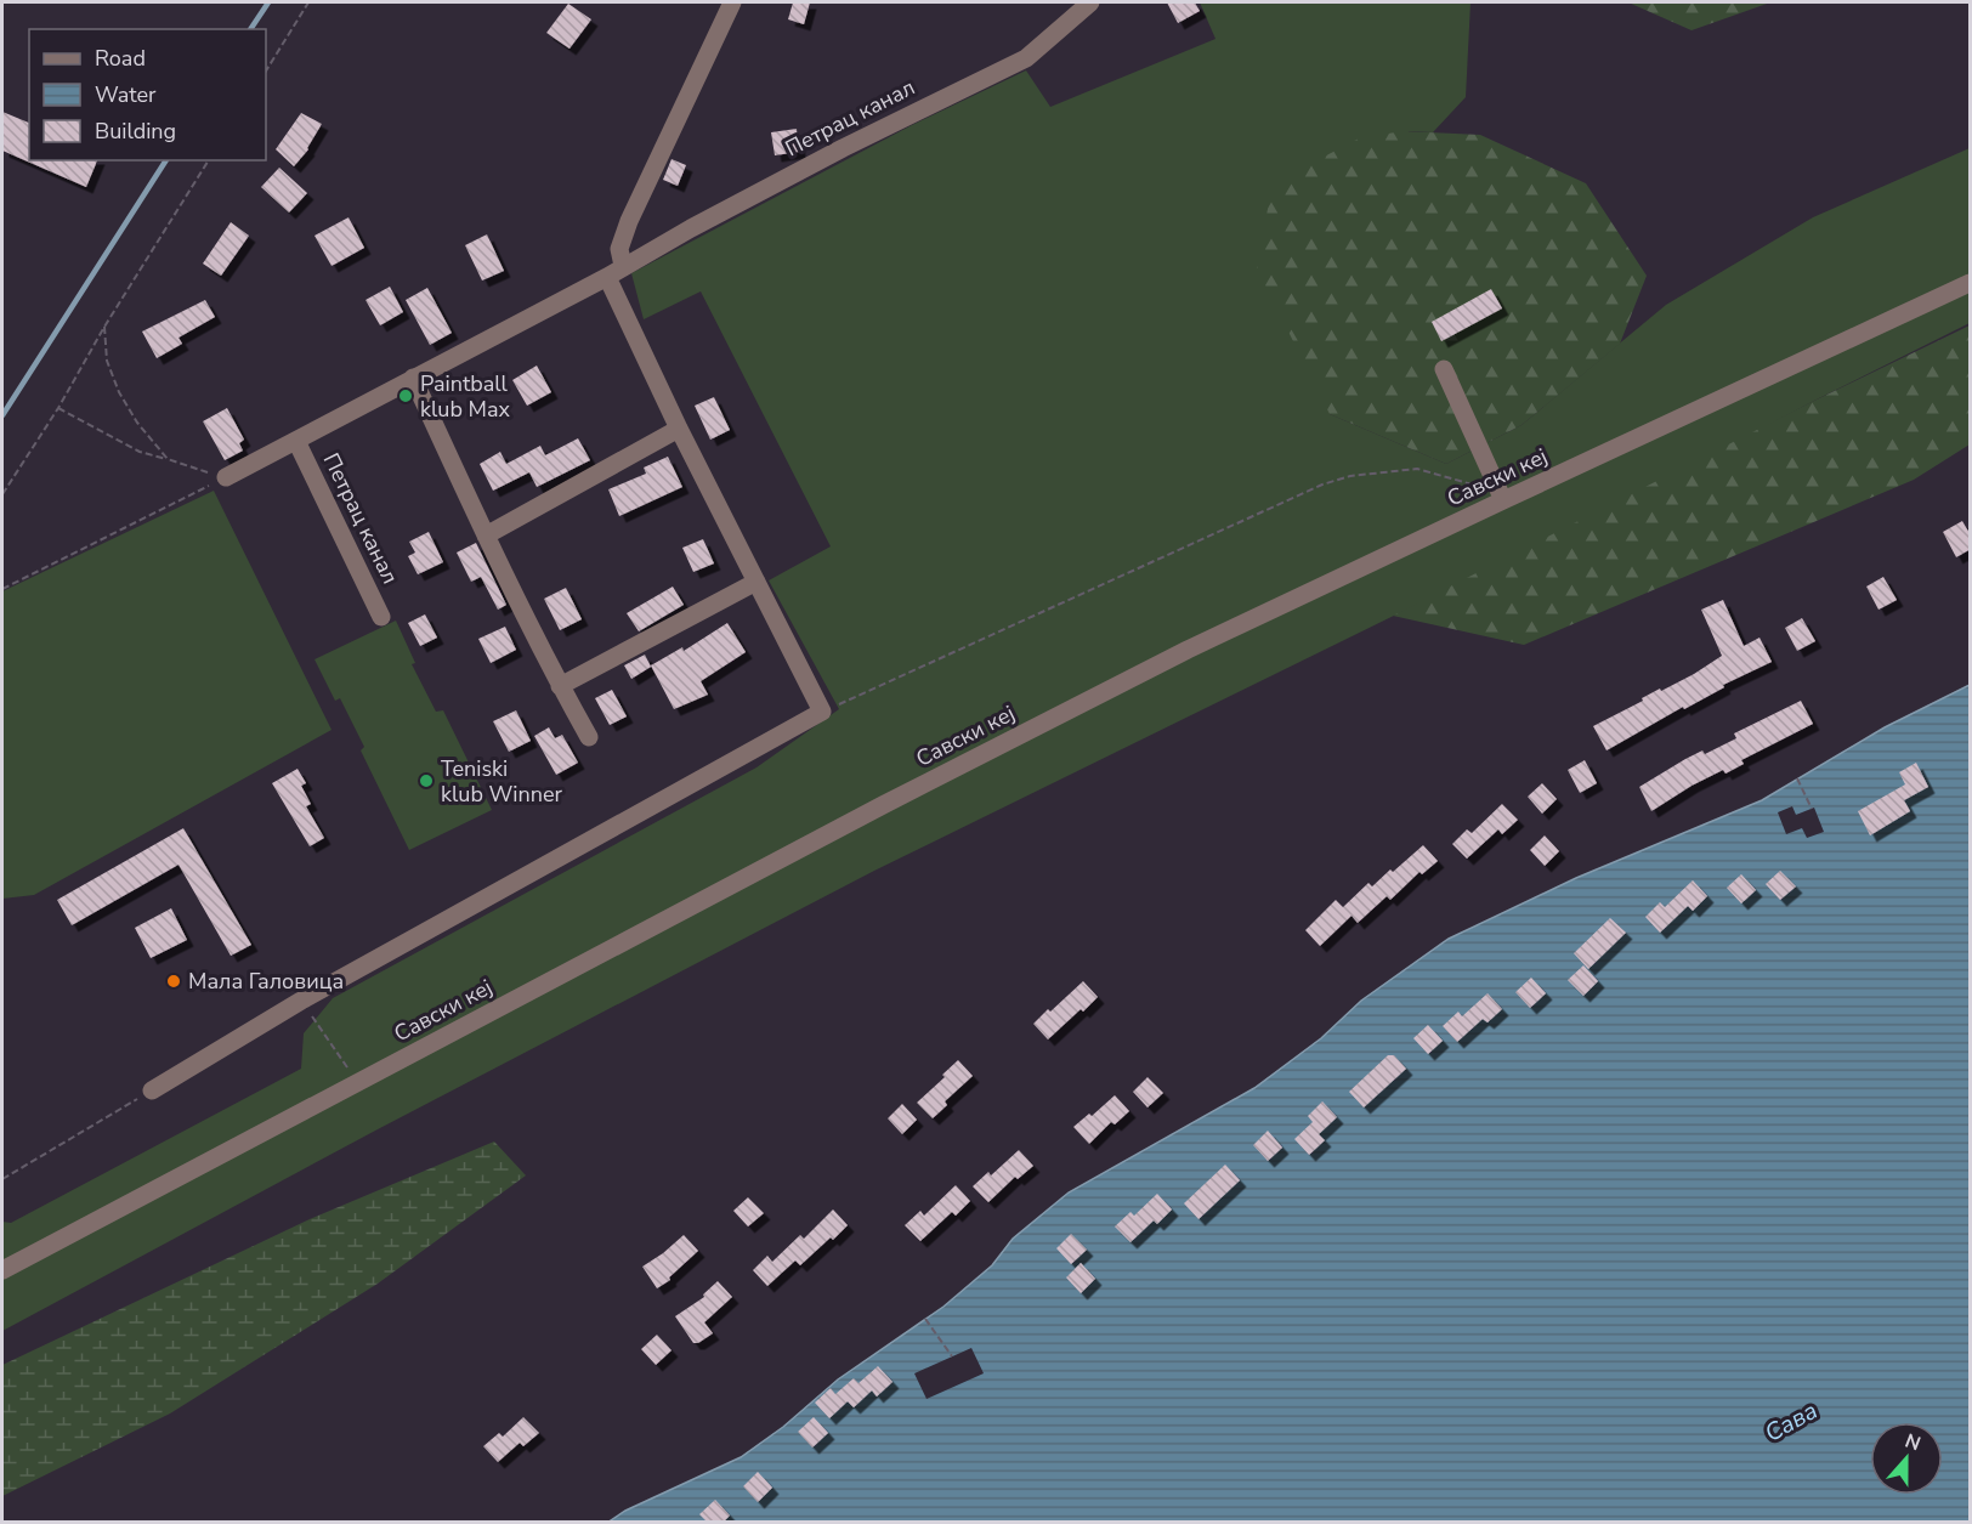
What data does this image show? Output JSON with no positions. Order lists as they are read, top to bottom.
{
  "streets": {
    "street": ["Петрац канал", "Савски кеј"]
  },
  "water": ["Сава"],
  "places": ["Paintball klub Max", "Teniski klub Winner", "Мала Галовица"],
  "legend": ["Road", "Water", "Building"],
  "north": "top"
}
